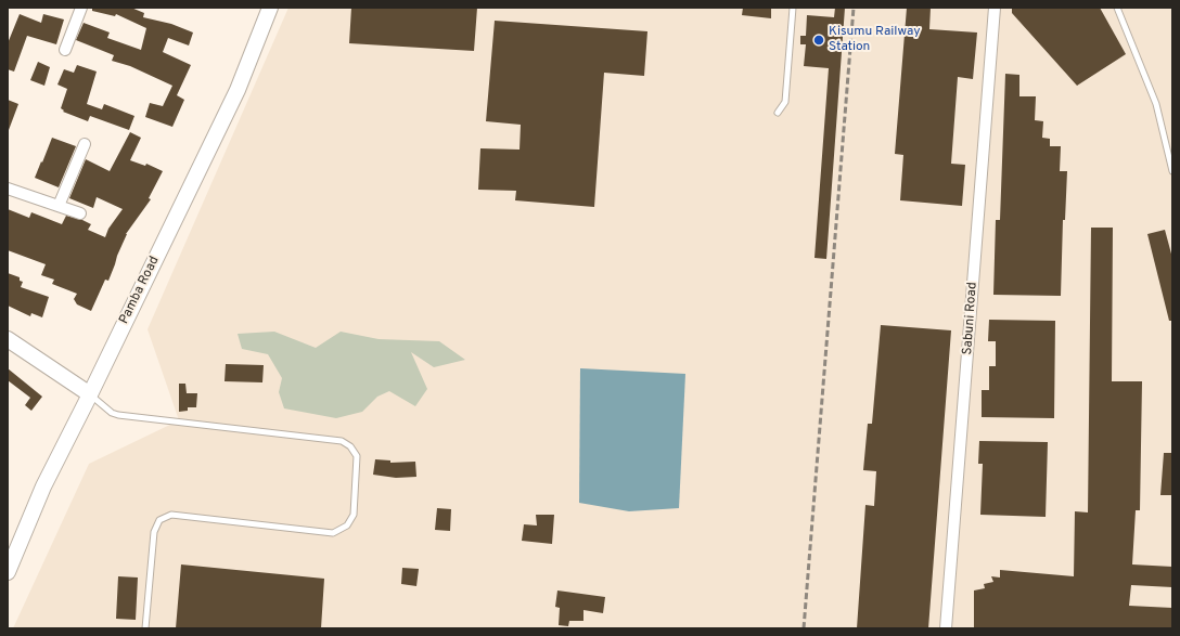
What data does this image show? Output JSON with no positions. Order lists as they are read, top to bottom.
{
  "streets": {
    "main road": ["Pamba Road"],
    "street": ["Sabuni Road"]
  },
  "places": ["Kisumu Railway Station"]
}
